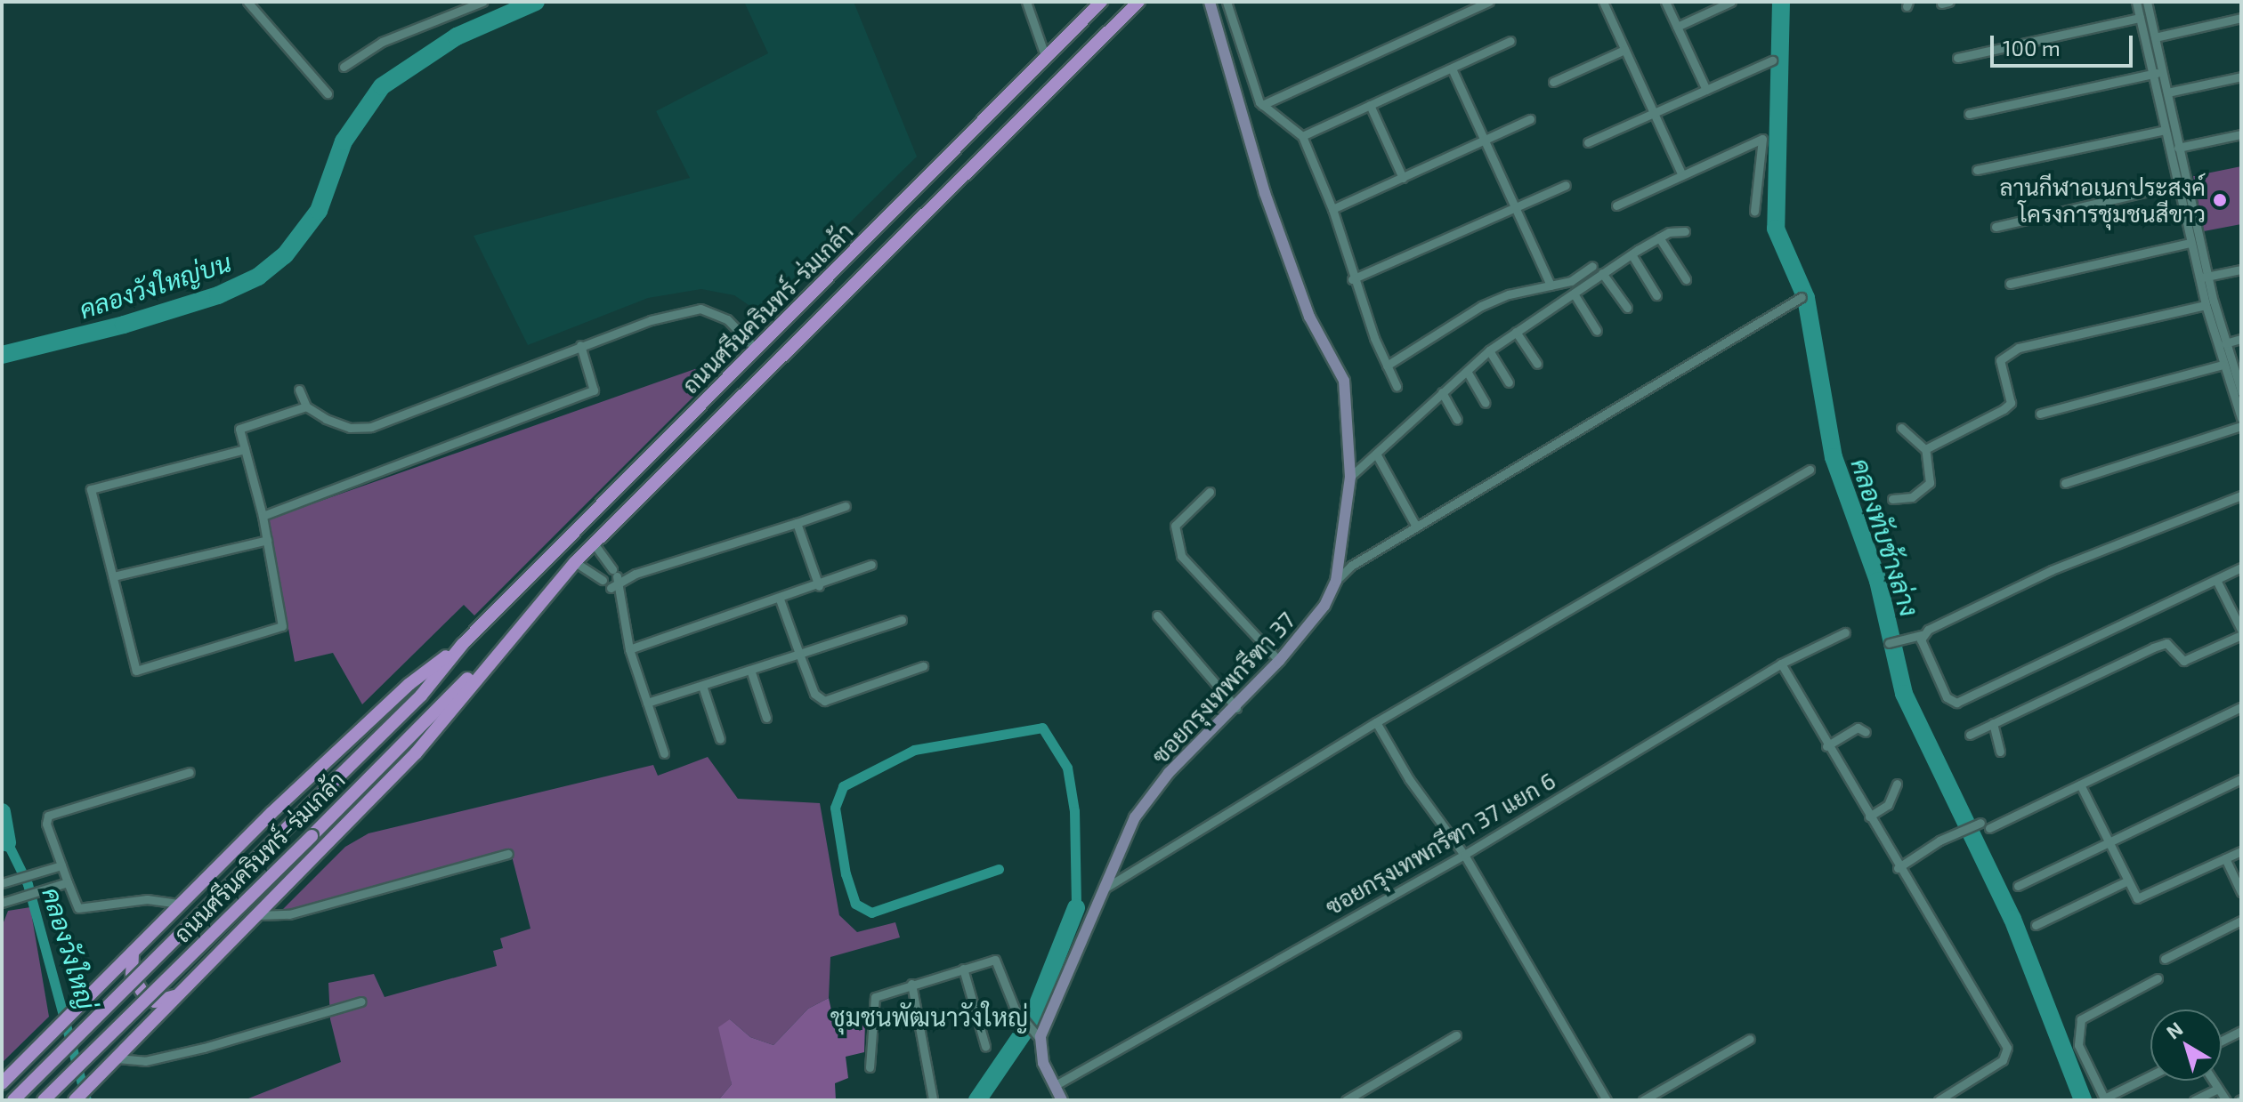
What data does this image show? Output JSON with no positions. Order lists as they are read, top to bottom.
{
  "streets": {
    "main road": ["ถนนศรีนครินทร์-ร่มเกล้า"],
    "street": ["ซอยกรุงเทพกรีฑา 37", "ซอยกรุงเทพกรีฑา 37 แยก 6"]
  },
  "districts": ["ชุมชนพัฒนาวังใหญ่"],
  "water": ["คลองวังใหญ่บน", "คลองทับช้างล่าง", "คลองวังใหญ่"],
  "places": ["ลานกีฬาอเนกประสงค์ โครงการชุมชนสีขาว"],
  "scale_bar": "100 m",
  "north": "top left"
}
